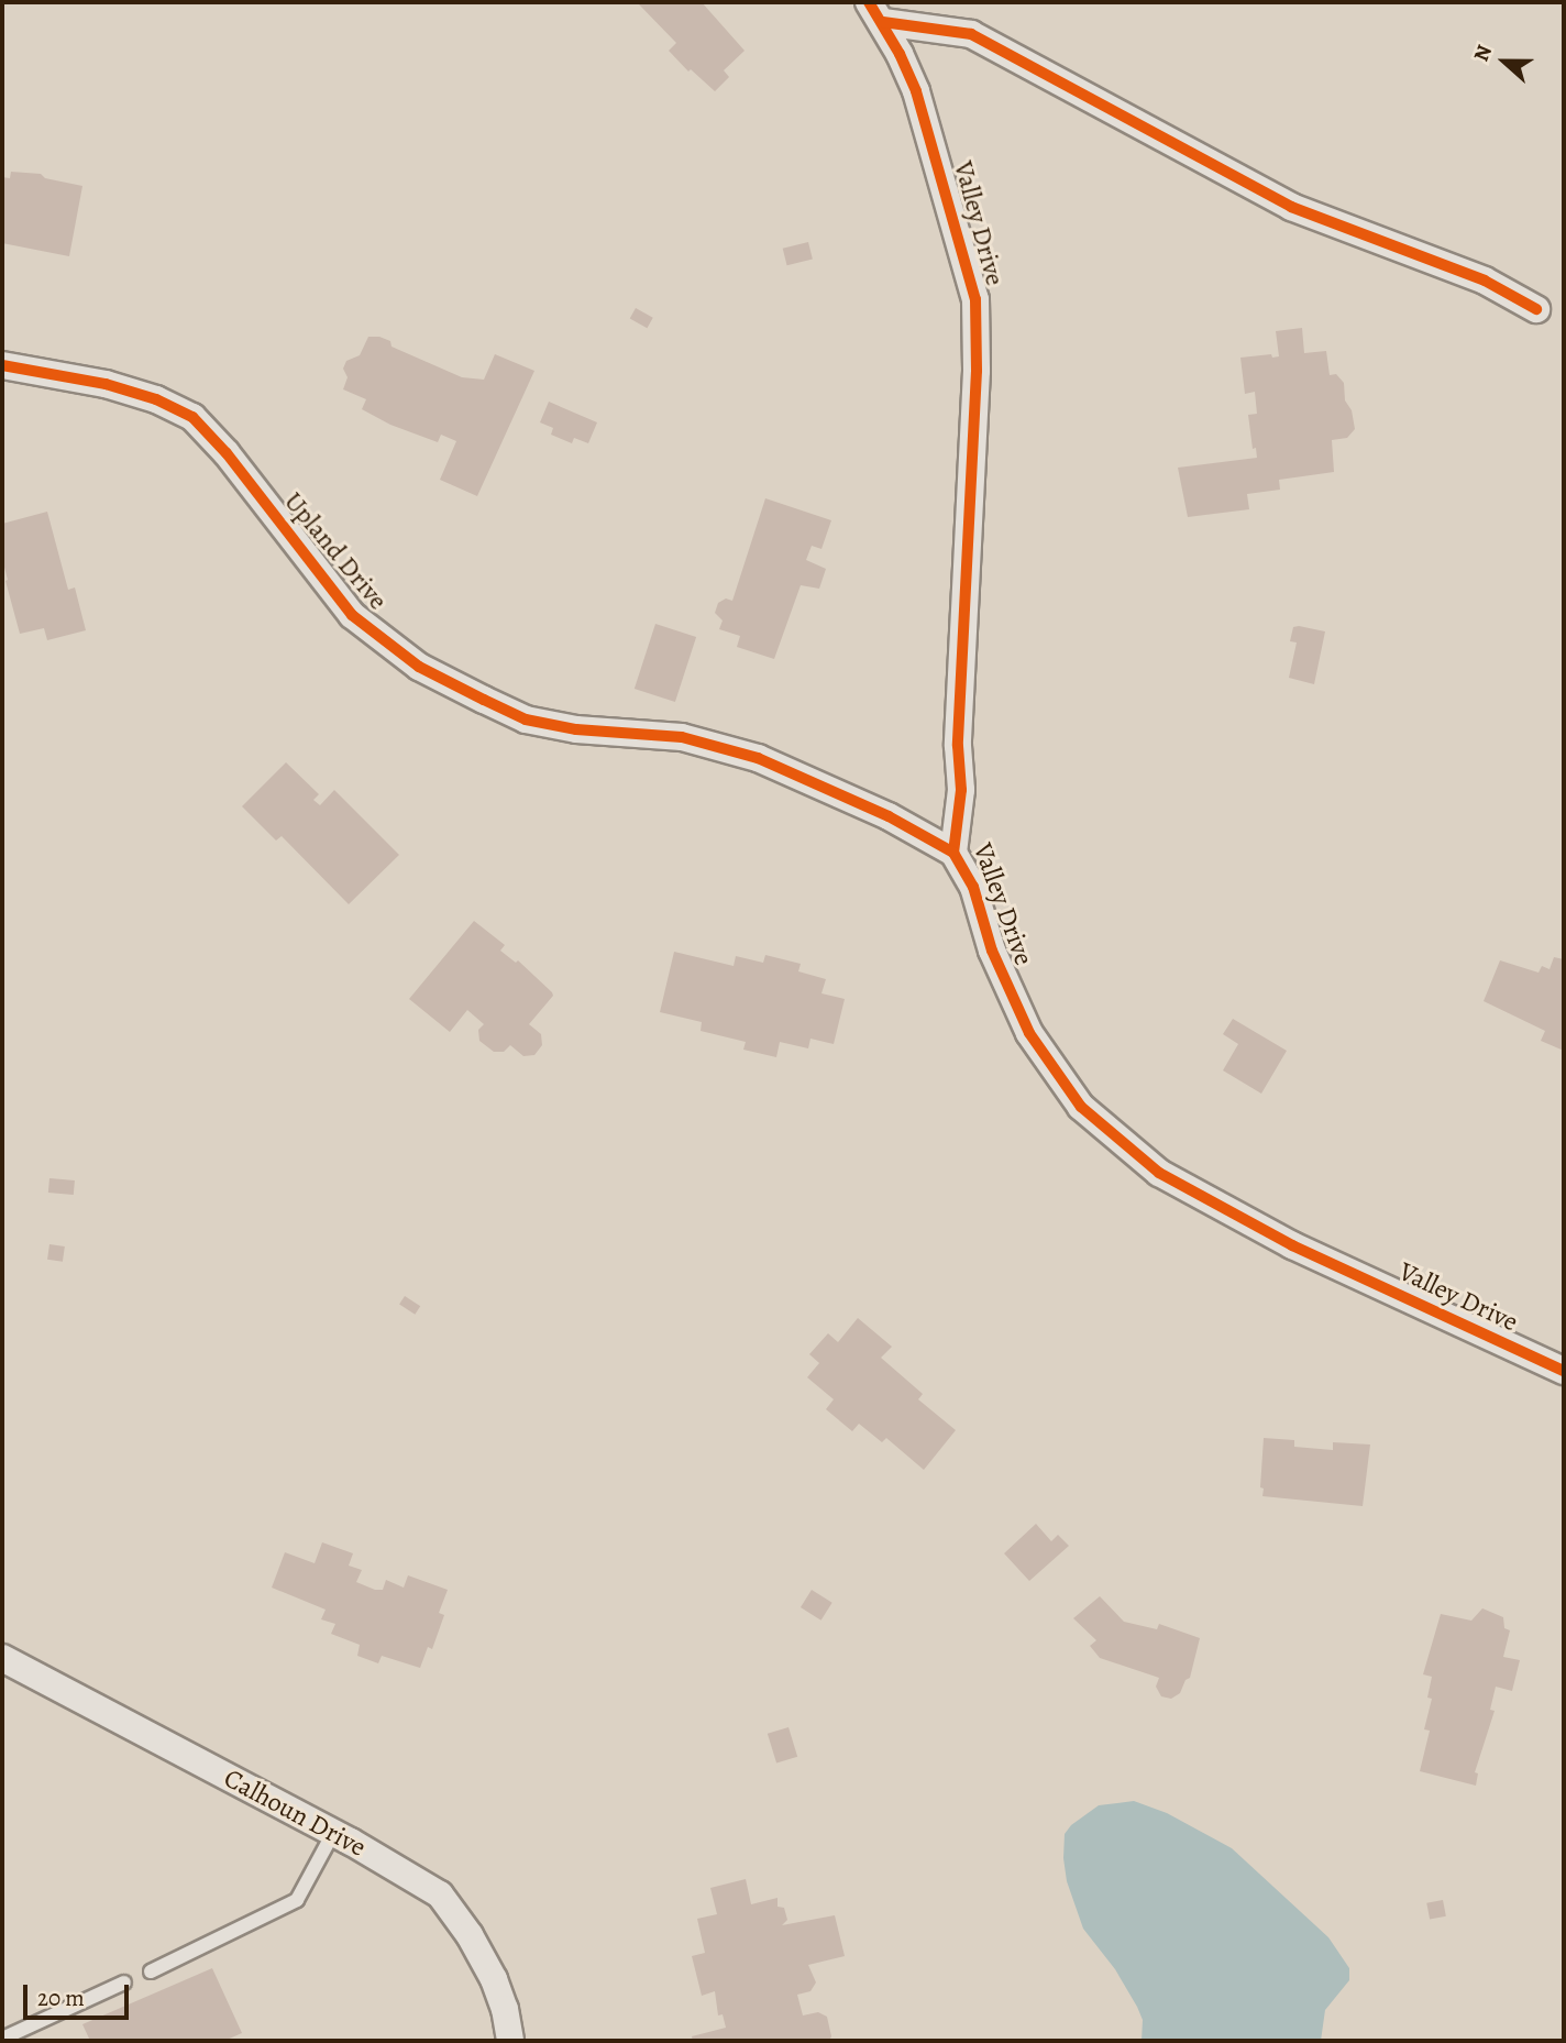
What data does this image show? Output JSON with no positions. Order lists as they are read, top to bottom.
{
  "streets": {
    "street": ["Valley Drive", "Upland Drive", "Calhoun Drive"]
  },
  "crossings": [
    ["Valley Drive", "Upland Drive"]
  ],
  "scale_bar": "20 m",
  "north": "left"
}
